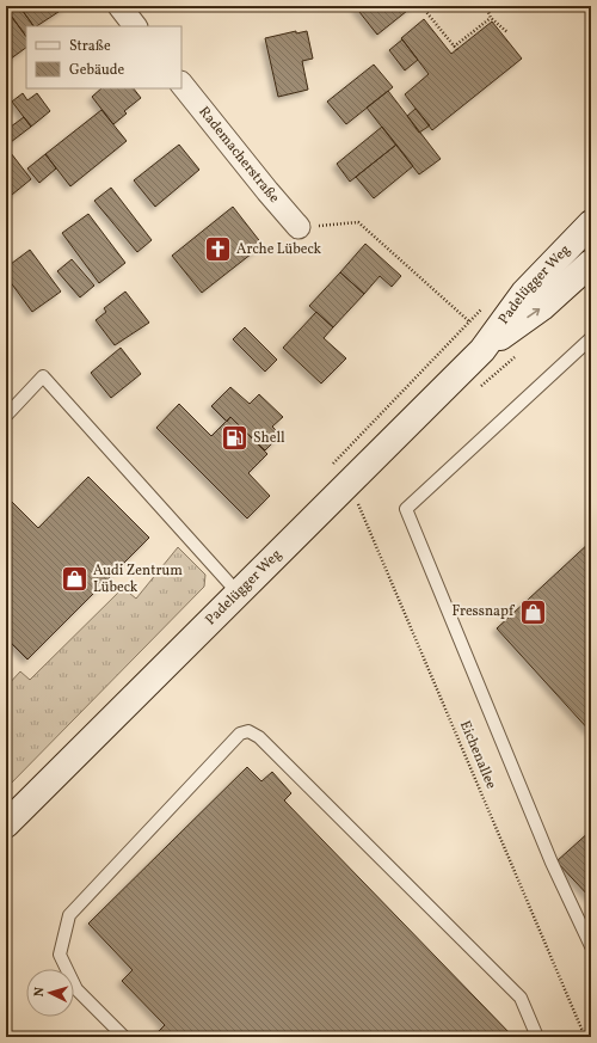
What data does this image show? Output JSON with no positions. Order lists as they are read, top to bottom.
{
  "streets": {
    "main road": ["Padelügger Weg"],
    "street": ["Rademacherstraße"],
    "path": ["Eichenallee"]
  },
  "crossings": [
    ["Padelügger Weg", "Eichenallee"]
  ],
  "places": {
    "church": ["Arche Lübeck"],
    "fuel station": ["Shell"],
    "shop": ["Audi Zentrum Lübeck", "Fressnapf"]
  },
  "legend": ["Straße", "Gebäude"],
  "north": "left"
}
